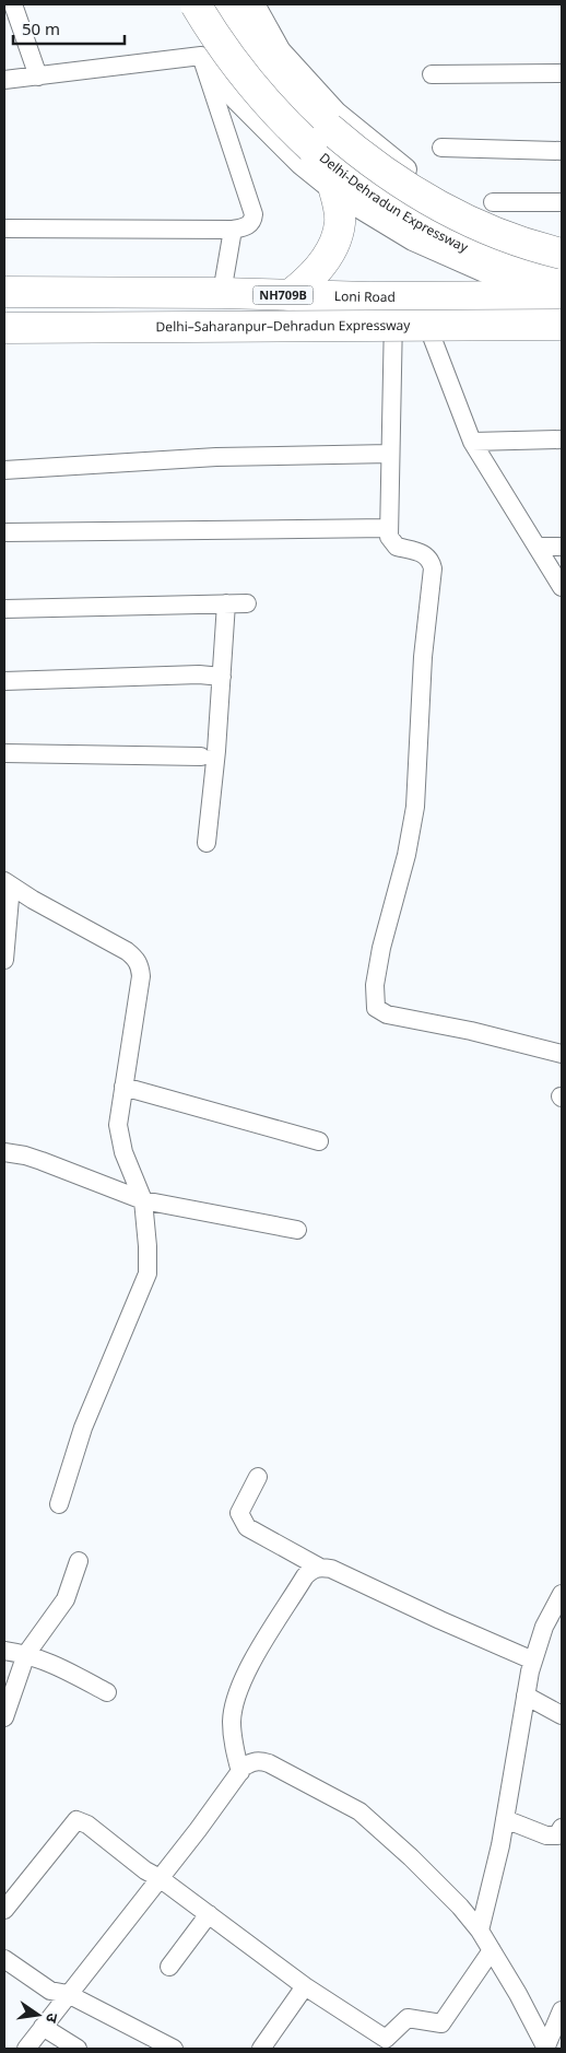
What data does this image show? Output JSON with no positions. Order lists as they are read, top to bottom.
{
  "streets": {
    "highway": [
      "Delhi-Dehradun Expressway",
      "NH709B",
      "Loni Road",
      "Delhi–Saharanpur–Dehradun Expressway"
    ]
  },
  "crossings": [
    ["Delhi-Dehradun Expressway", "Loni Road"],
    ["Delhi-Dehradun Expressway", "Delhi–Saharanpur–Dehradun Expressway"],
    ["Loni Road", "Delhi–Saharanpur–Dehradun Expressway"]
  ],
  "scale_bar": "50 m",
  "north": "right"
}
